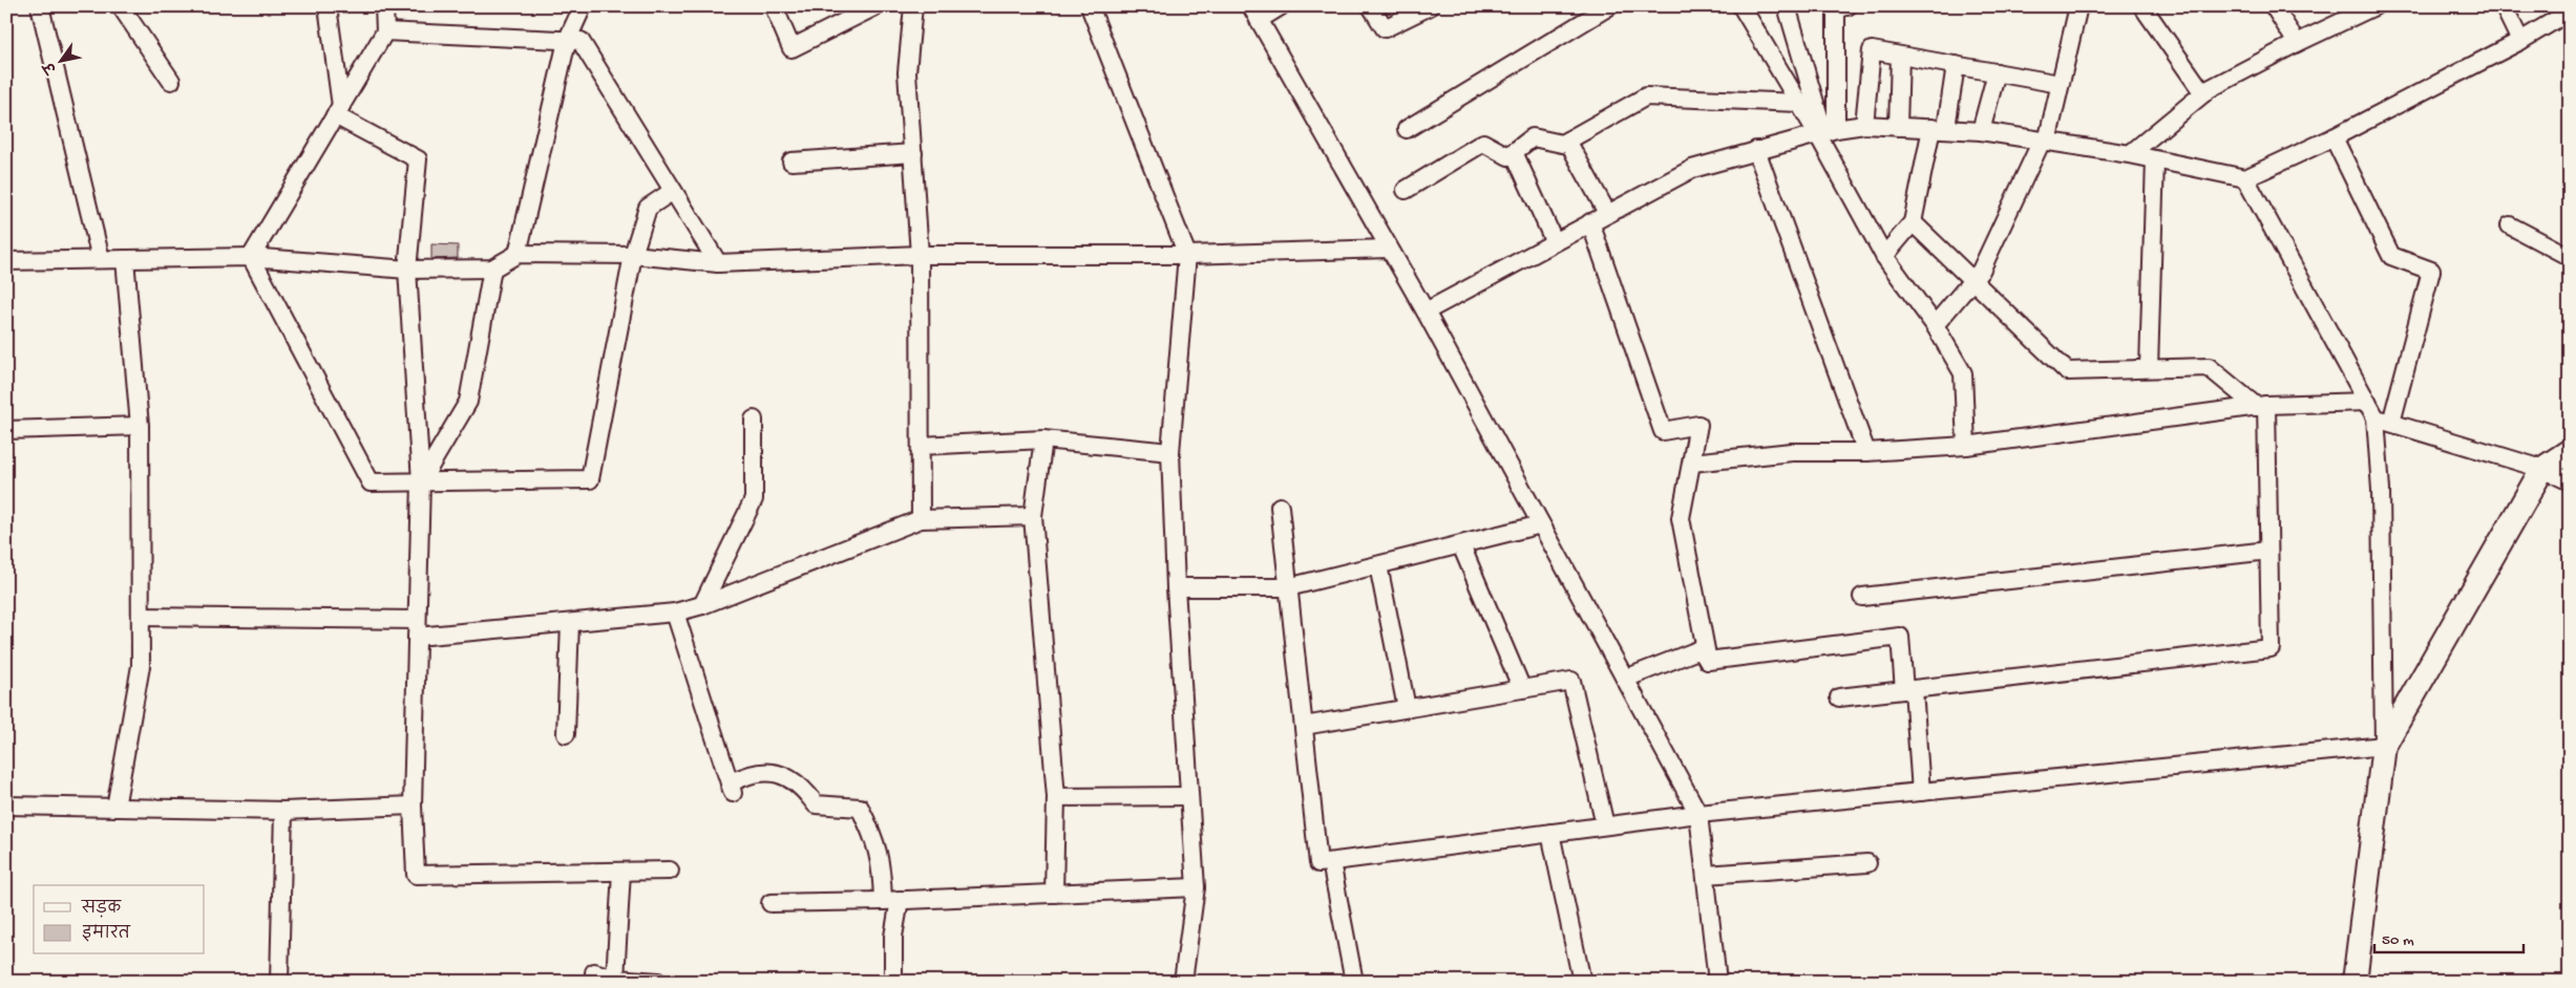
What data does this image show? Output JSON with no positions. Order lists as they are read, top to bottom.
{
  "legend": ["सड़क", "इमारत"],
  "scale_bar": "50 m",
  "north": "bottom left"
}
